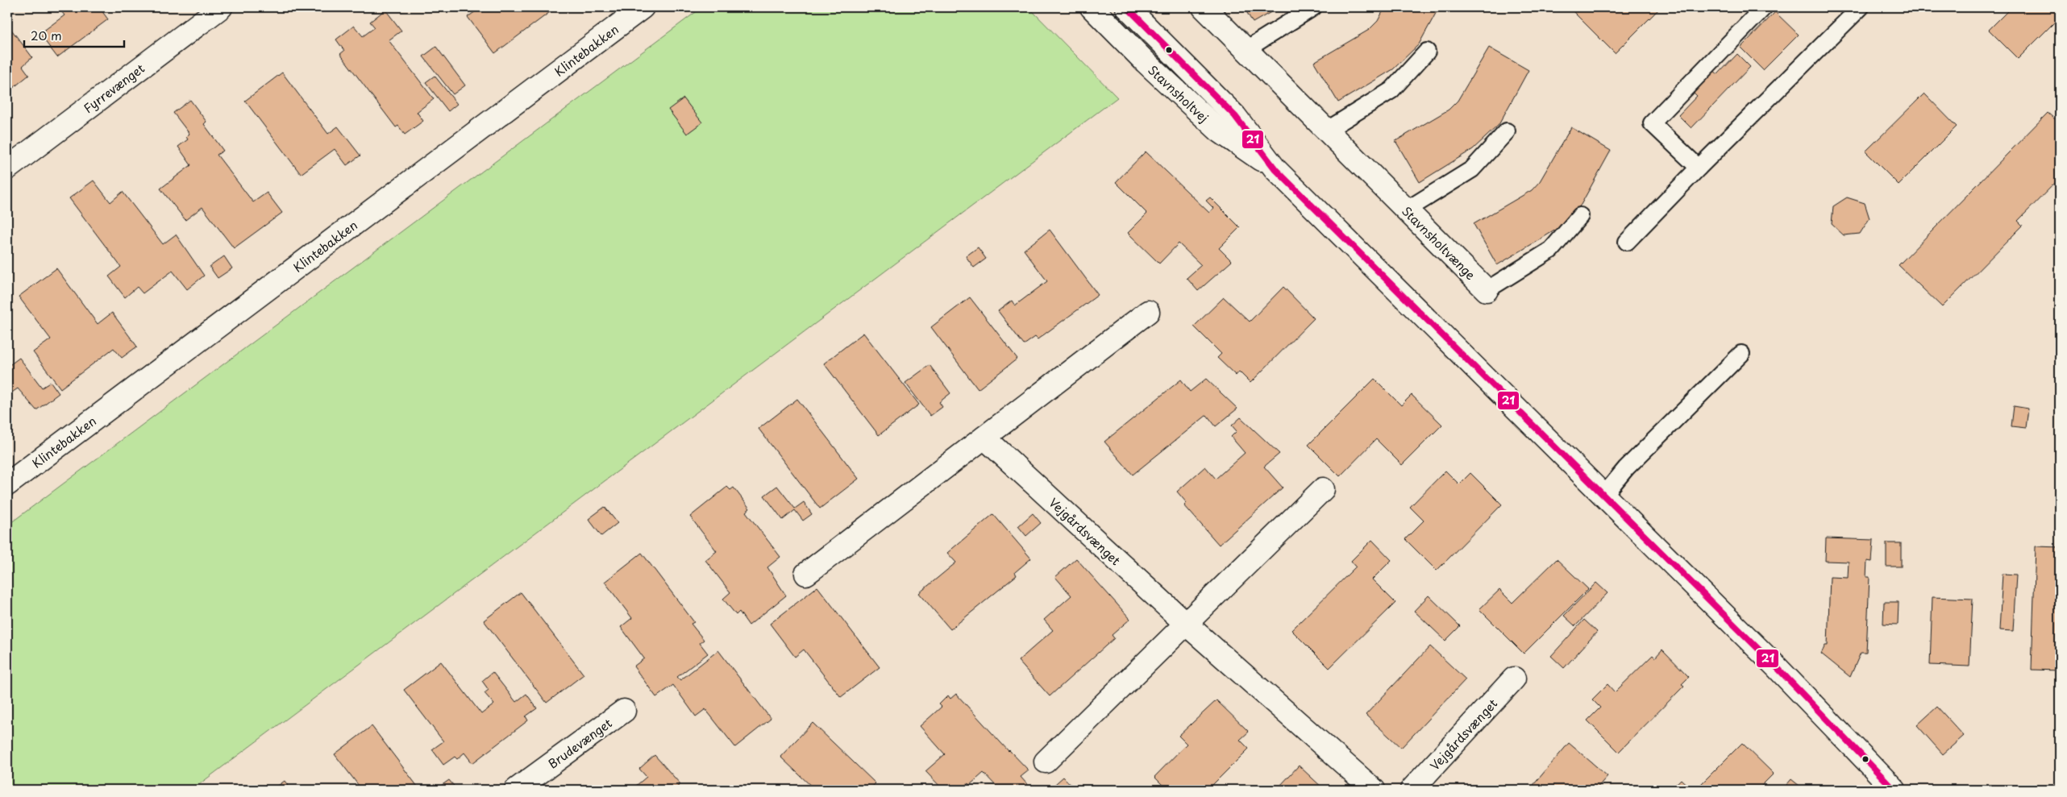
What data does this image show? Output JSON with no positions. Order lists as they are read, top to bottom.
{
  "streets": {
    "street": [
      "Klintebakken",
      "Fyrrevænget",
      "Stavnsholtvej",
      "Stavnsholtvænge",
      "Vejgårdsvænget",
      "Brudevænget"
    ]
  },
  "lines": ["transit line 21"],
  "scale_bar": "20 m"
}
